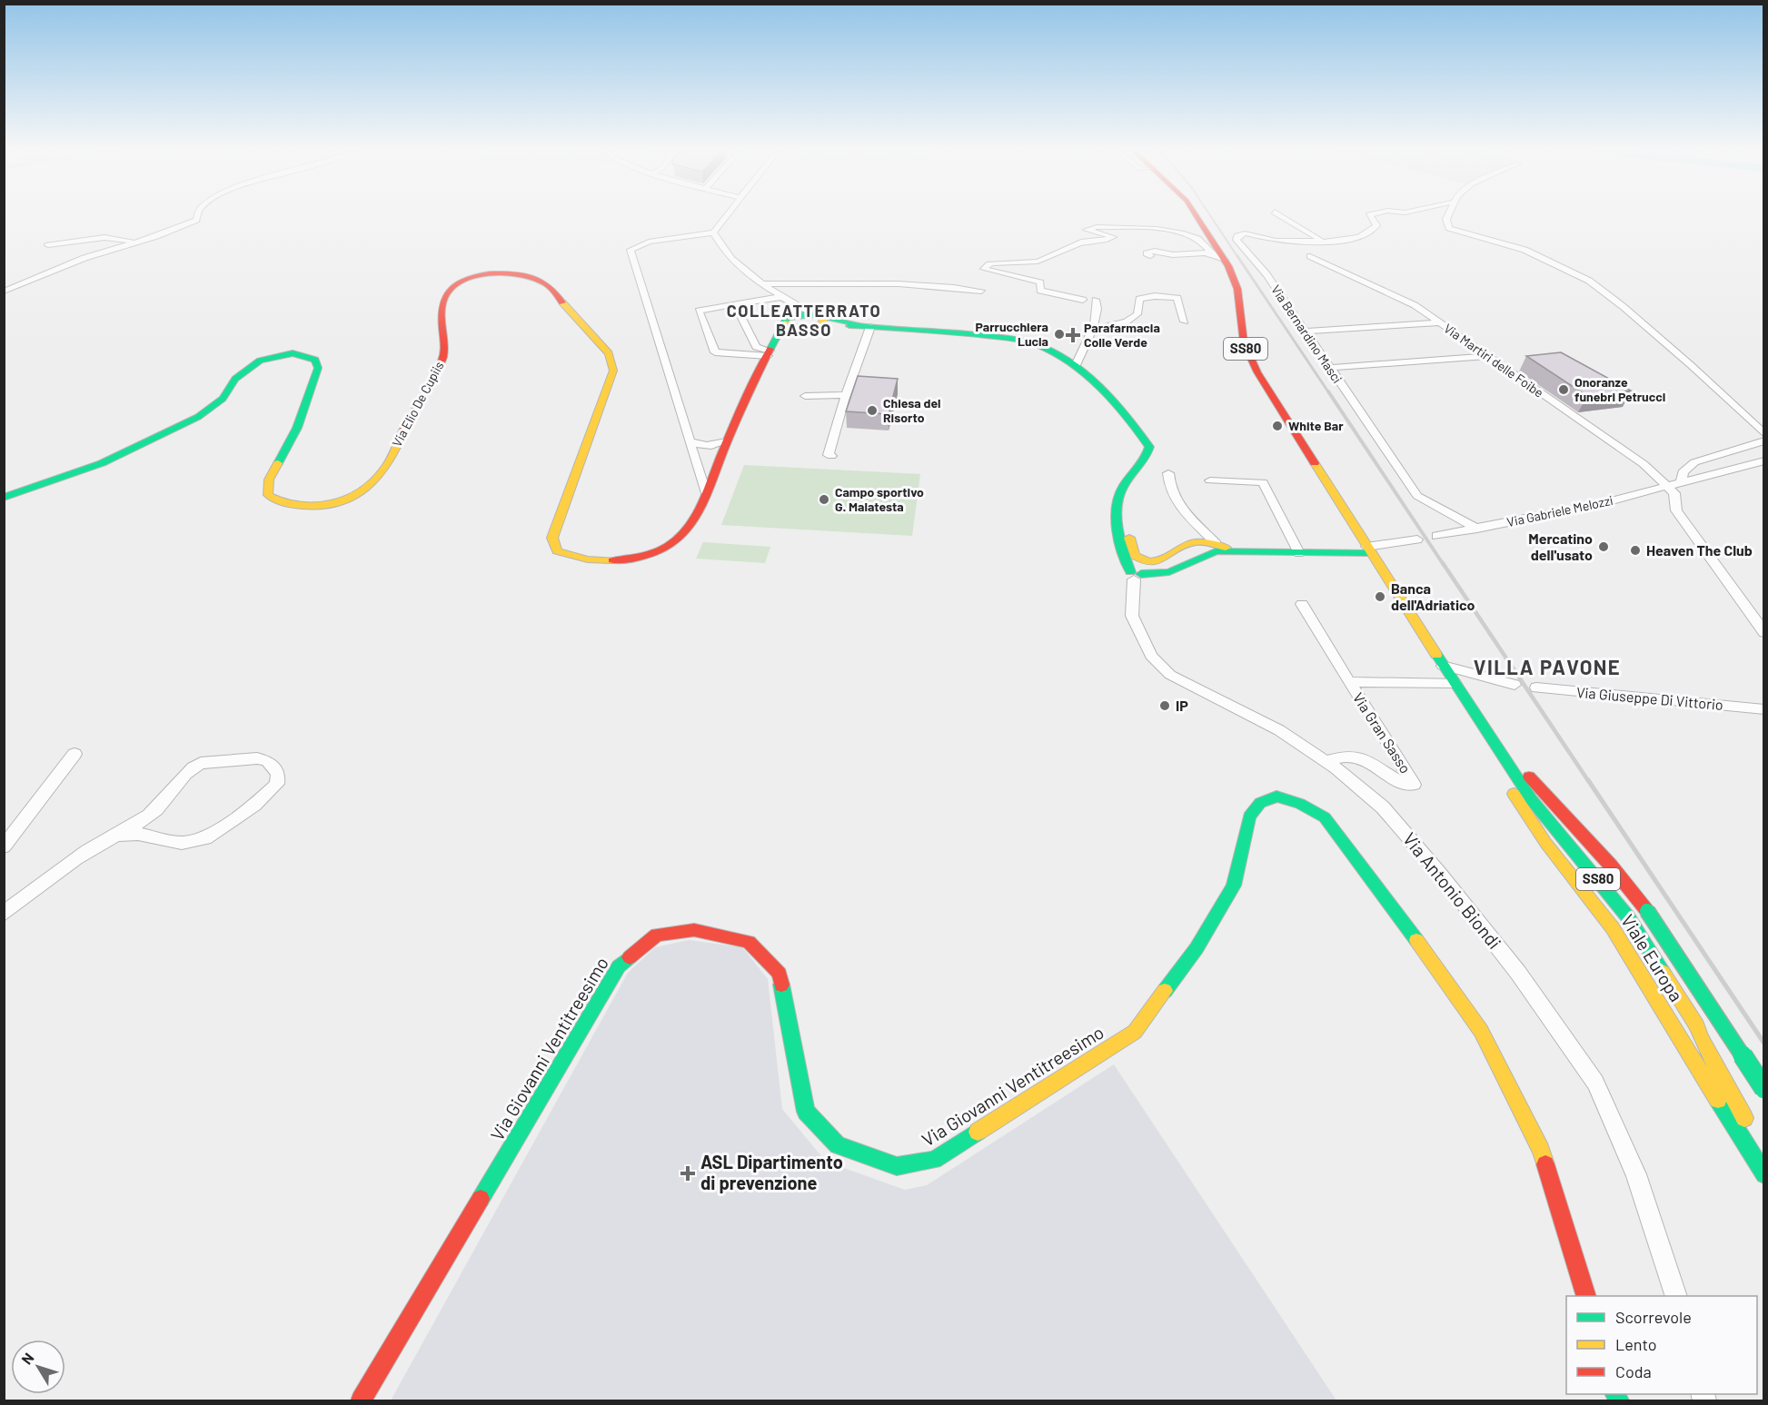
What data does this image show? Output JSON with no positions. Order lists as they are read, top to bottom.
{
  "streets": {
    "street": [
      "Via Bernardino Masci",
      "SS80",
      "Via Martiri delle Foibe",
      "Via Elio De Cupiis",
      "Via Gabriele Melozzi",
      "Via Giuseppe Di Vittorio",
      "Via Gran Sasso",
      "Via Antonio Biondi",
      "Viale Europa",
      "Via Giovanni Ventitreesimo"
    ]
  },
  "crossings": [
    ["Via Bernardino Masci", "Via Gabriele Melozzi"],
    ["SS80", "Viale Europa"],
    ["Via Martiri delle Foibe", "Via Gabriele Melozzi"],
    ["Via Gran Sasso", "Via Antonio Biondi"],
    ["Via Gran Sasso", "Viale Europa"]
  ],
  "districts": ["COLLEATTERRATO BASSO", "VILLA PAVONE"],
  "places": {
    "other": [
      "Parrucchiera Lucia",
      "Onoranze funebri Petrucci",
      "Chiesa del Risorto",
      "White Bar",
      "Campo sportivo G. Malatesta",
      "Mercatino dell'usato",
      "Heaven The Club",
      "Banca dell'Adriatico",
      "IP"
    ],
    "health": ["Parafarmacia Colle Verde", "ASL Dipartimento di prevenzione"]
  },
  "legend": ["Scorrevole", "Lento", "Coda"],
  "north": "top left"
}
